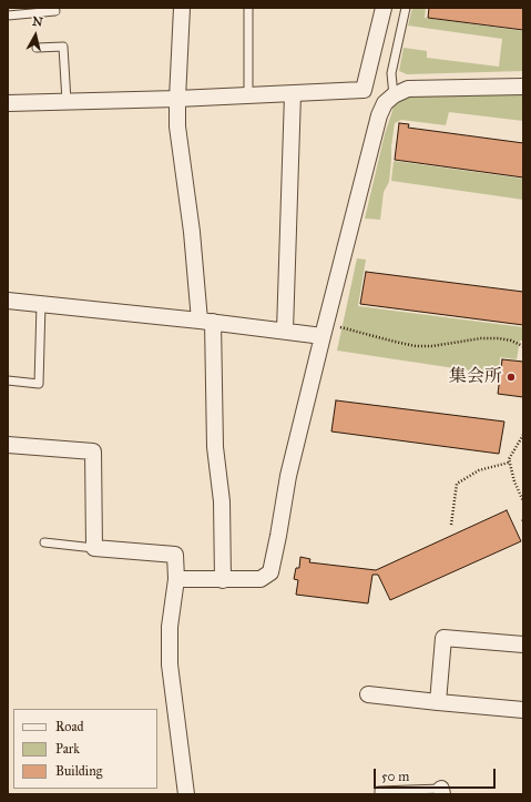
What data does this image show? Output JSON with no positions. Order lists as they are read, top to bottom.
{
  "places": ["集会所"],
  "legend": ["Road", "Park", "Building"],
  "scale_bar": "50 m",
  "north": "top"
}
